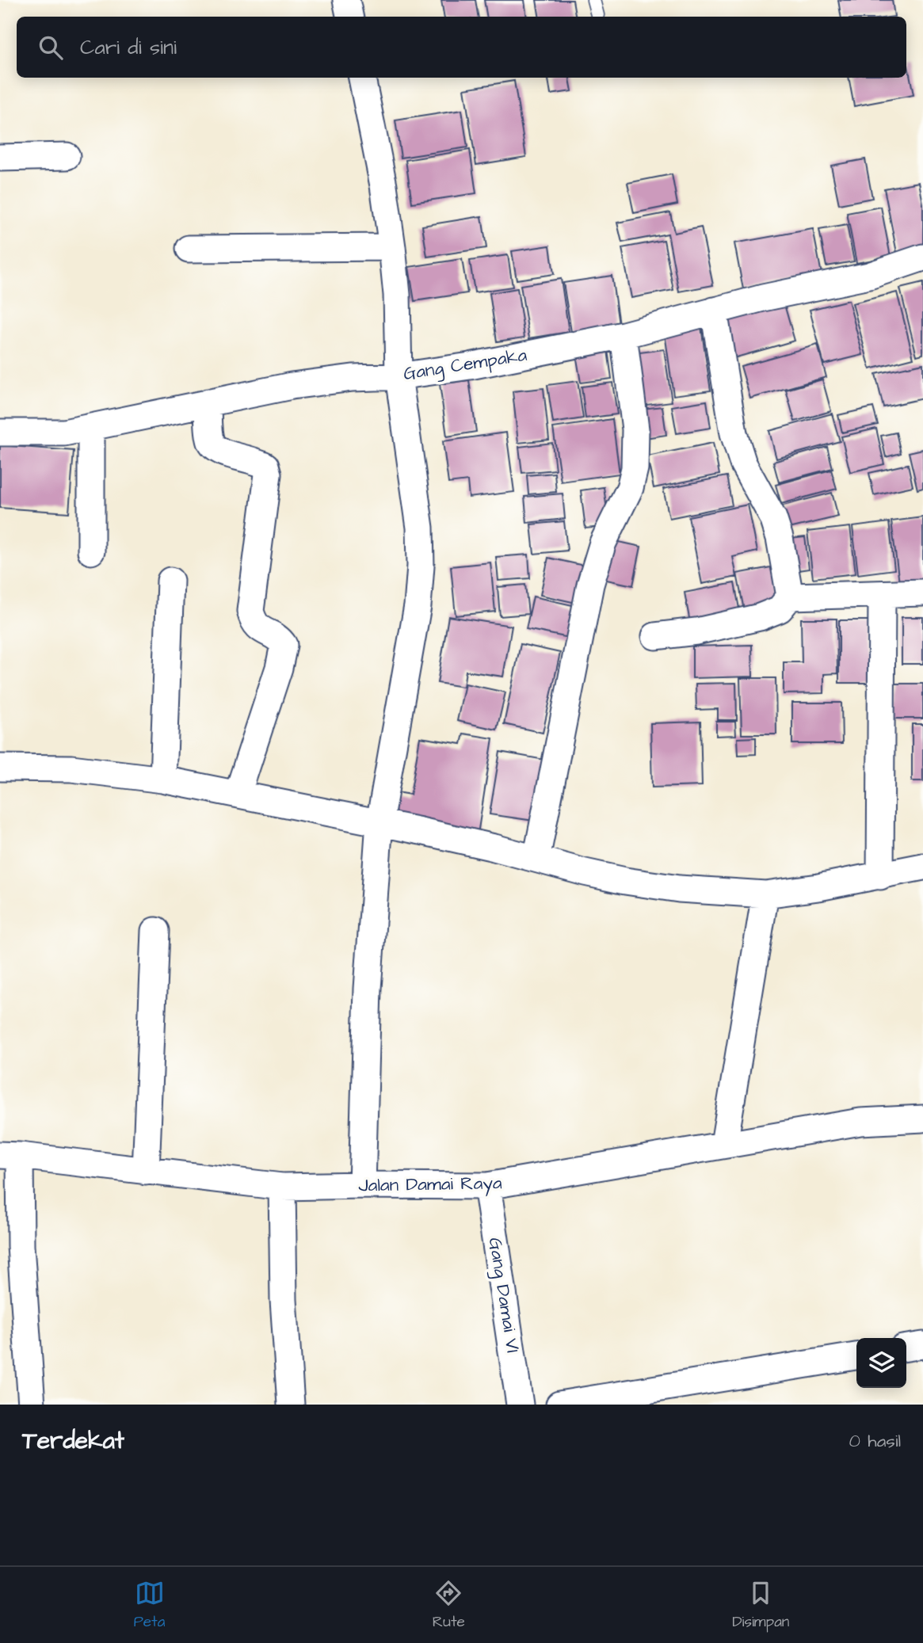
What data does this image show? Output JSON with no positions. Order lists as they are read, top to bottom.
{
  "streets": {
    "street": ["Gang Cempaka", "Jalan Damai Raya", "Gang Damai VI"]
  },
  "crossings": [
    ["Jalan Damai Raya", "Gang Damai VI"]
  ],
  "page": {
    "search": "Cari di sini",
    "heading": ["Terdekat", "0 hasil"],
    "nav": ["Peta", "Rute", "Disimpan"]
  }
}
